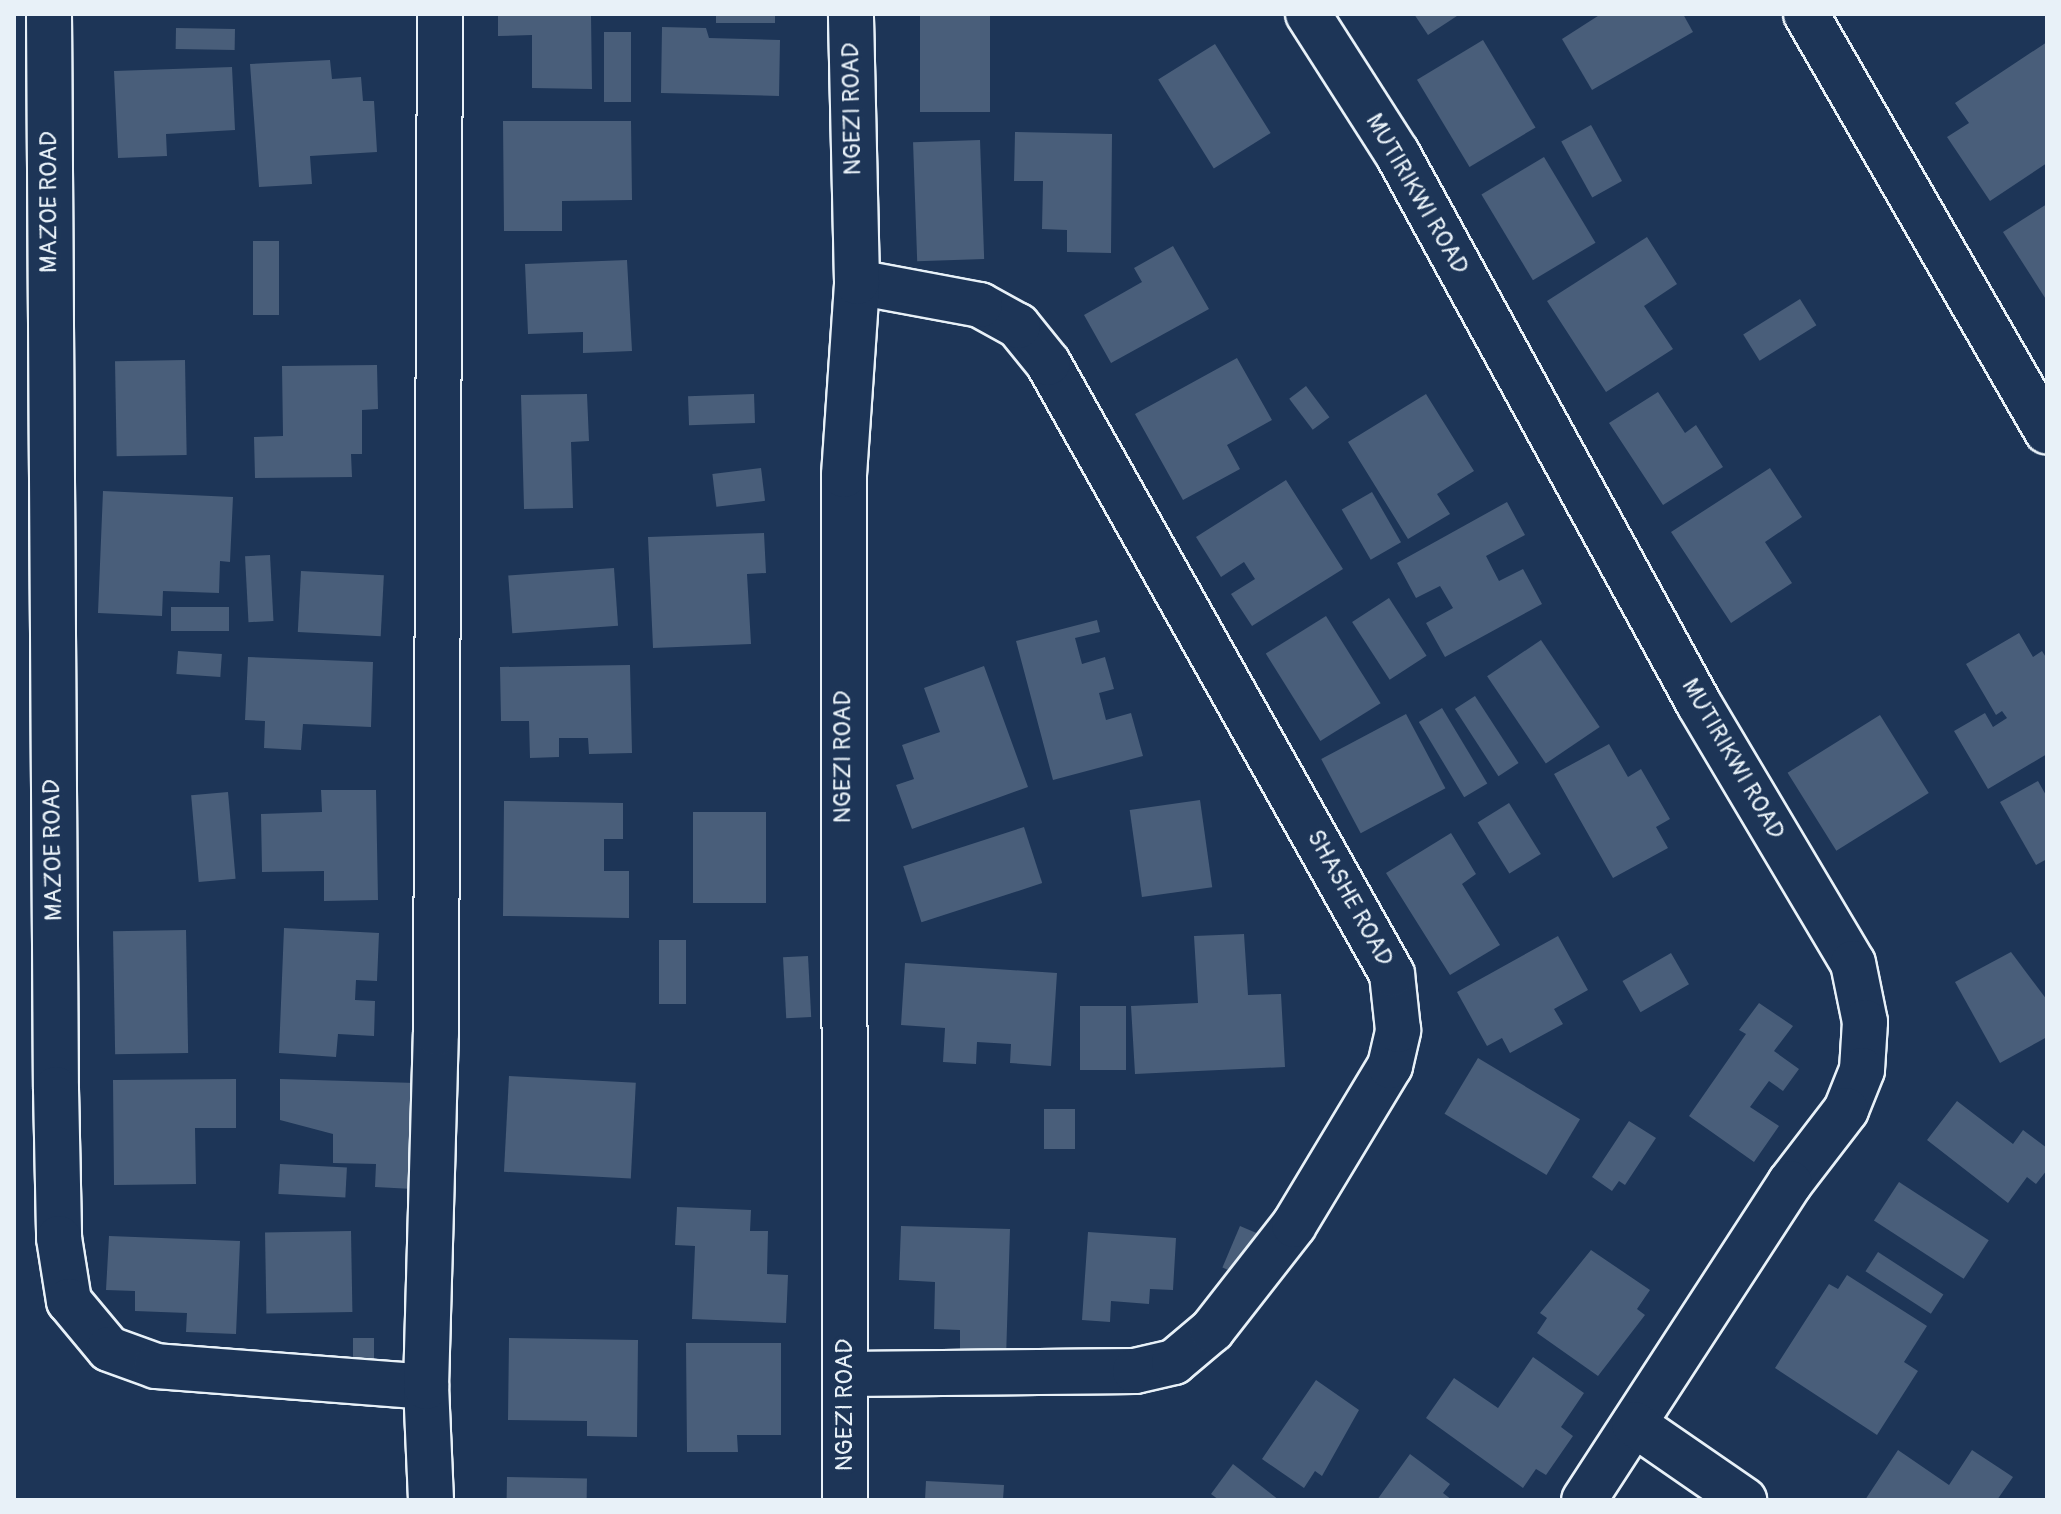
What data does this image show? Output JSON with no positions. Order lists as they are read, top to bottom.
{
  "streets": {
    "street": [
      "NGEZI ROAD",
      "MUTIRIKWI ROAD",
      "MAZOE ROAD",
      "SHASHE ROAD"
    ]
  },
  "crossings": [
    ["NGEZI ROAD", "SHASHE ROAD"]
  ]
}
